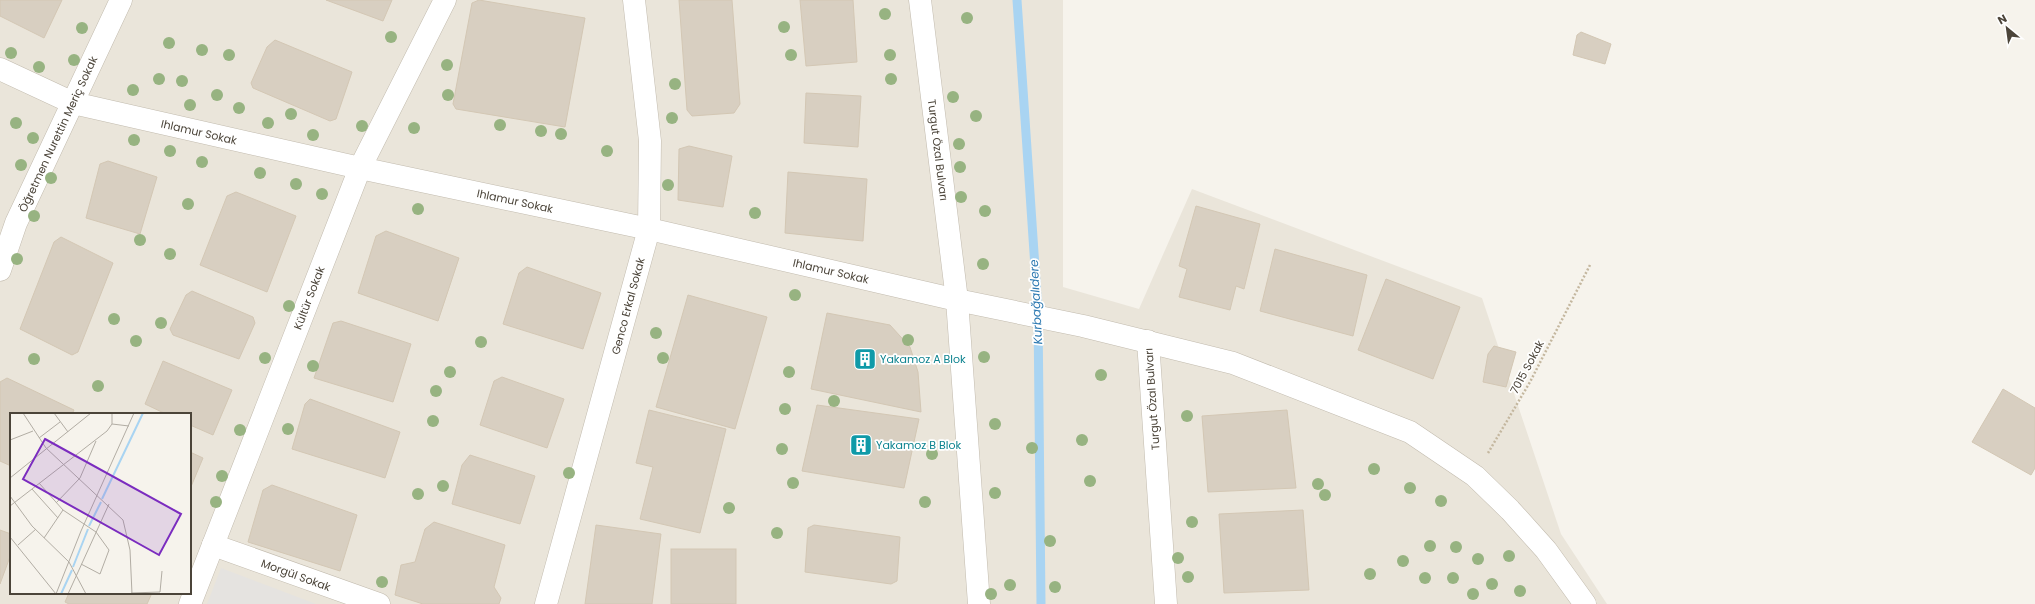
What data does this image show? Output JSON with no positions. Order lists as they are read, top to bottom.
{
  "streets": {
    "street": [
      "Ihlamur Sokak",
      "Öğretmen Nurettin Meriç Sokak",
      "Turgut Özal Bulvarı",
      "Kültür Sokak",
      "Genco Erkal Sokak",
      "Morgül Sokak"
    ],
    "path": ["7015 Sokak"]
  },
  "crossings": [
    ["Ihlamur Sokak", "Öğretmen Nurettin Meriç Sokak"],
    ["Ihlamur Sokak", "Turgut Özal Bulvarı"],
    ["Ihlamur Sokak", "Kültür Sokak"],
    ["Ihlamur Sokak", "Genco Erkal Sokak"],
    ["Kültür Sokak", "Morgül Sokak"]
  ],
  "water": ["Kurbağalıdere"],
  "places": {
    "building": ["Yakamoz A Blok", "Yakamoz B Blok"]
  },
  "north": "top left"
}
